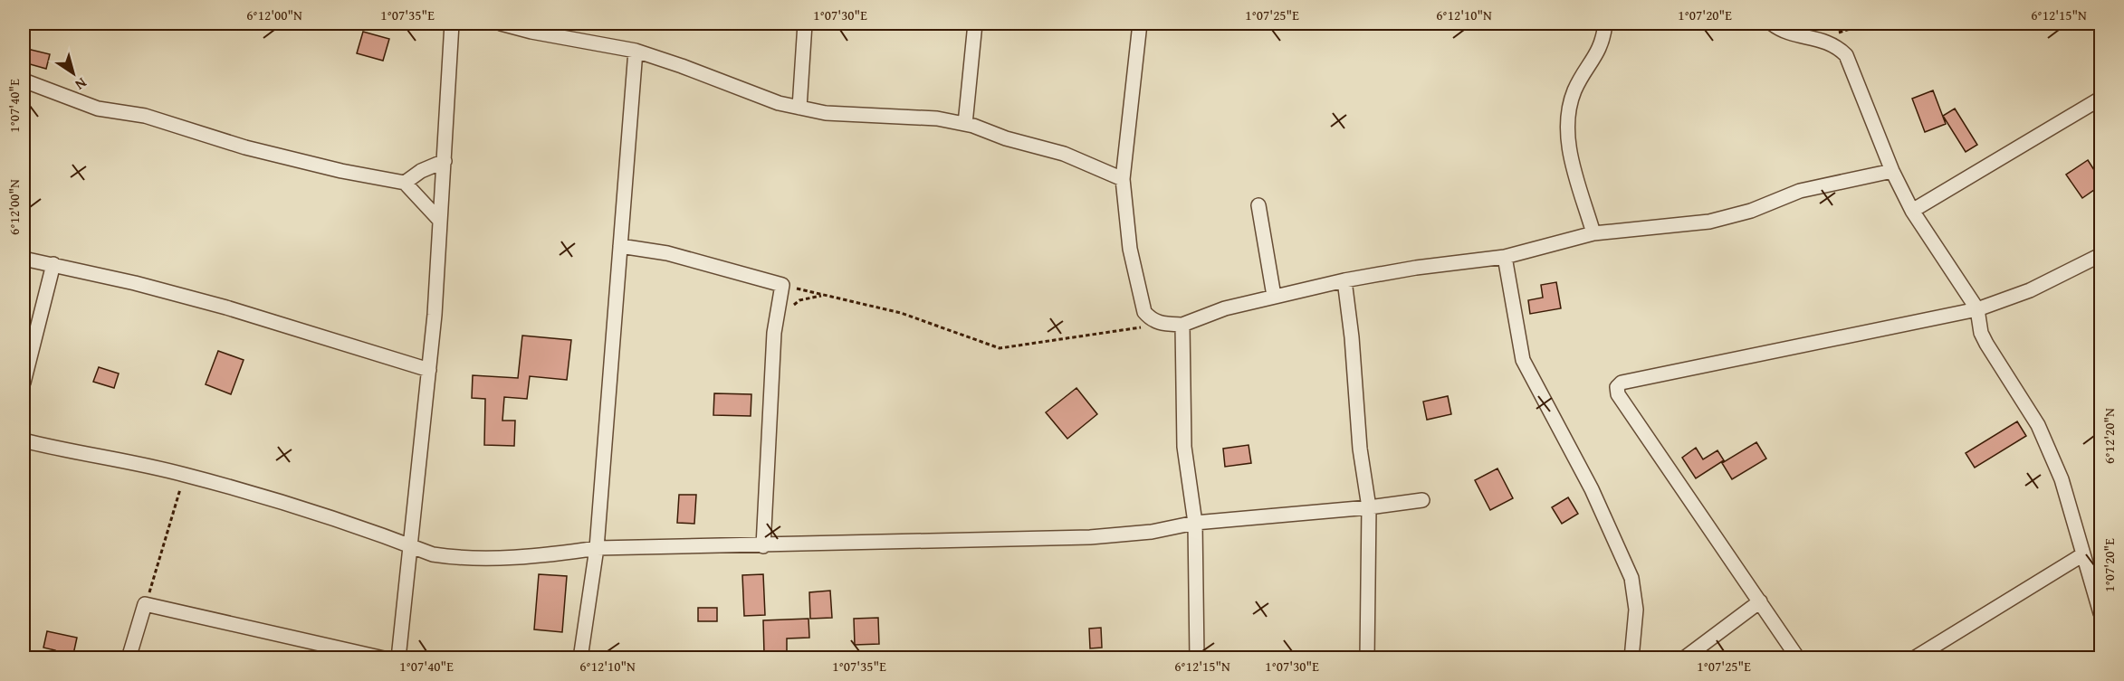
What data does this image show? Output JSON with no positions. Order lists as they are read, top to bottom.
{
  "north": "bottom right",
  "coordinates": [
    "6°12'00\"N",
    "1°07'35\"E",
    "1°07'30\"E",
    "1°07'25\"E",
    "6°12'10\"N",
    "1°07'20\"E",
    "6°12'15\"N",
    "1°07'40\"E",
    "6°12'20\"N"
  ]
}
